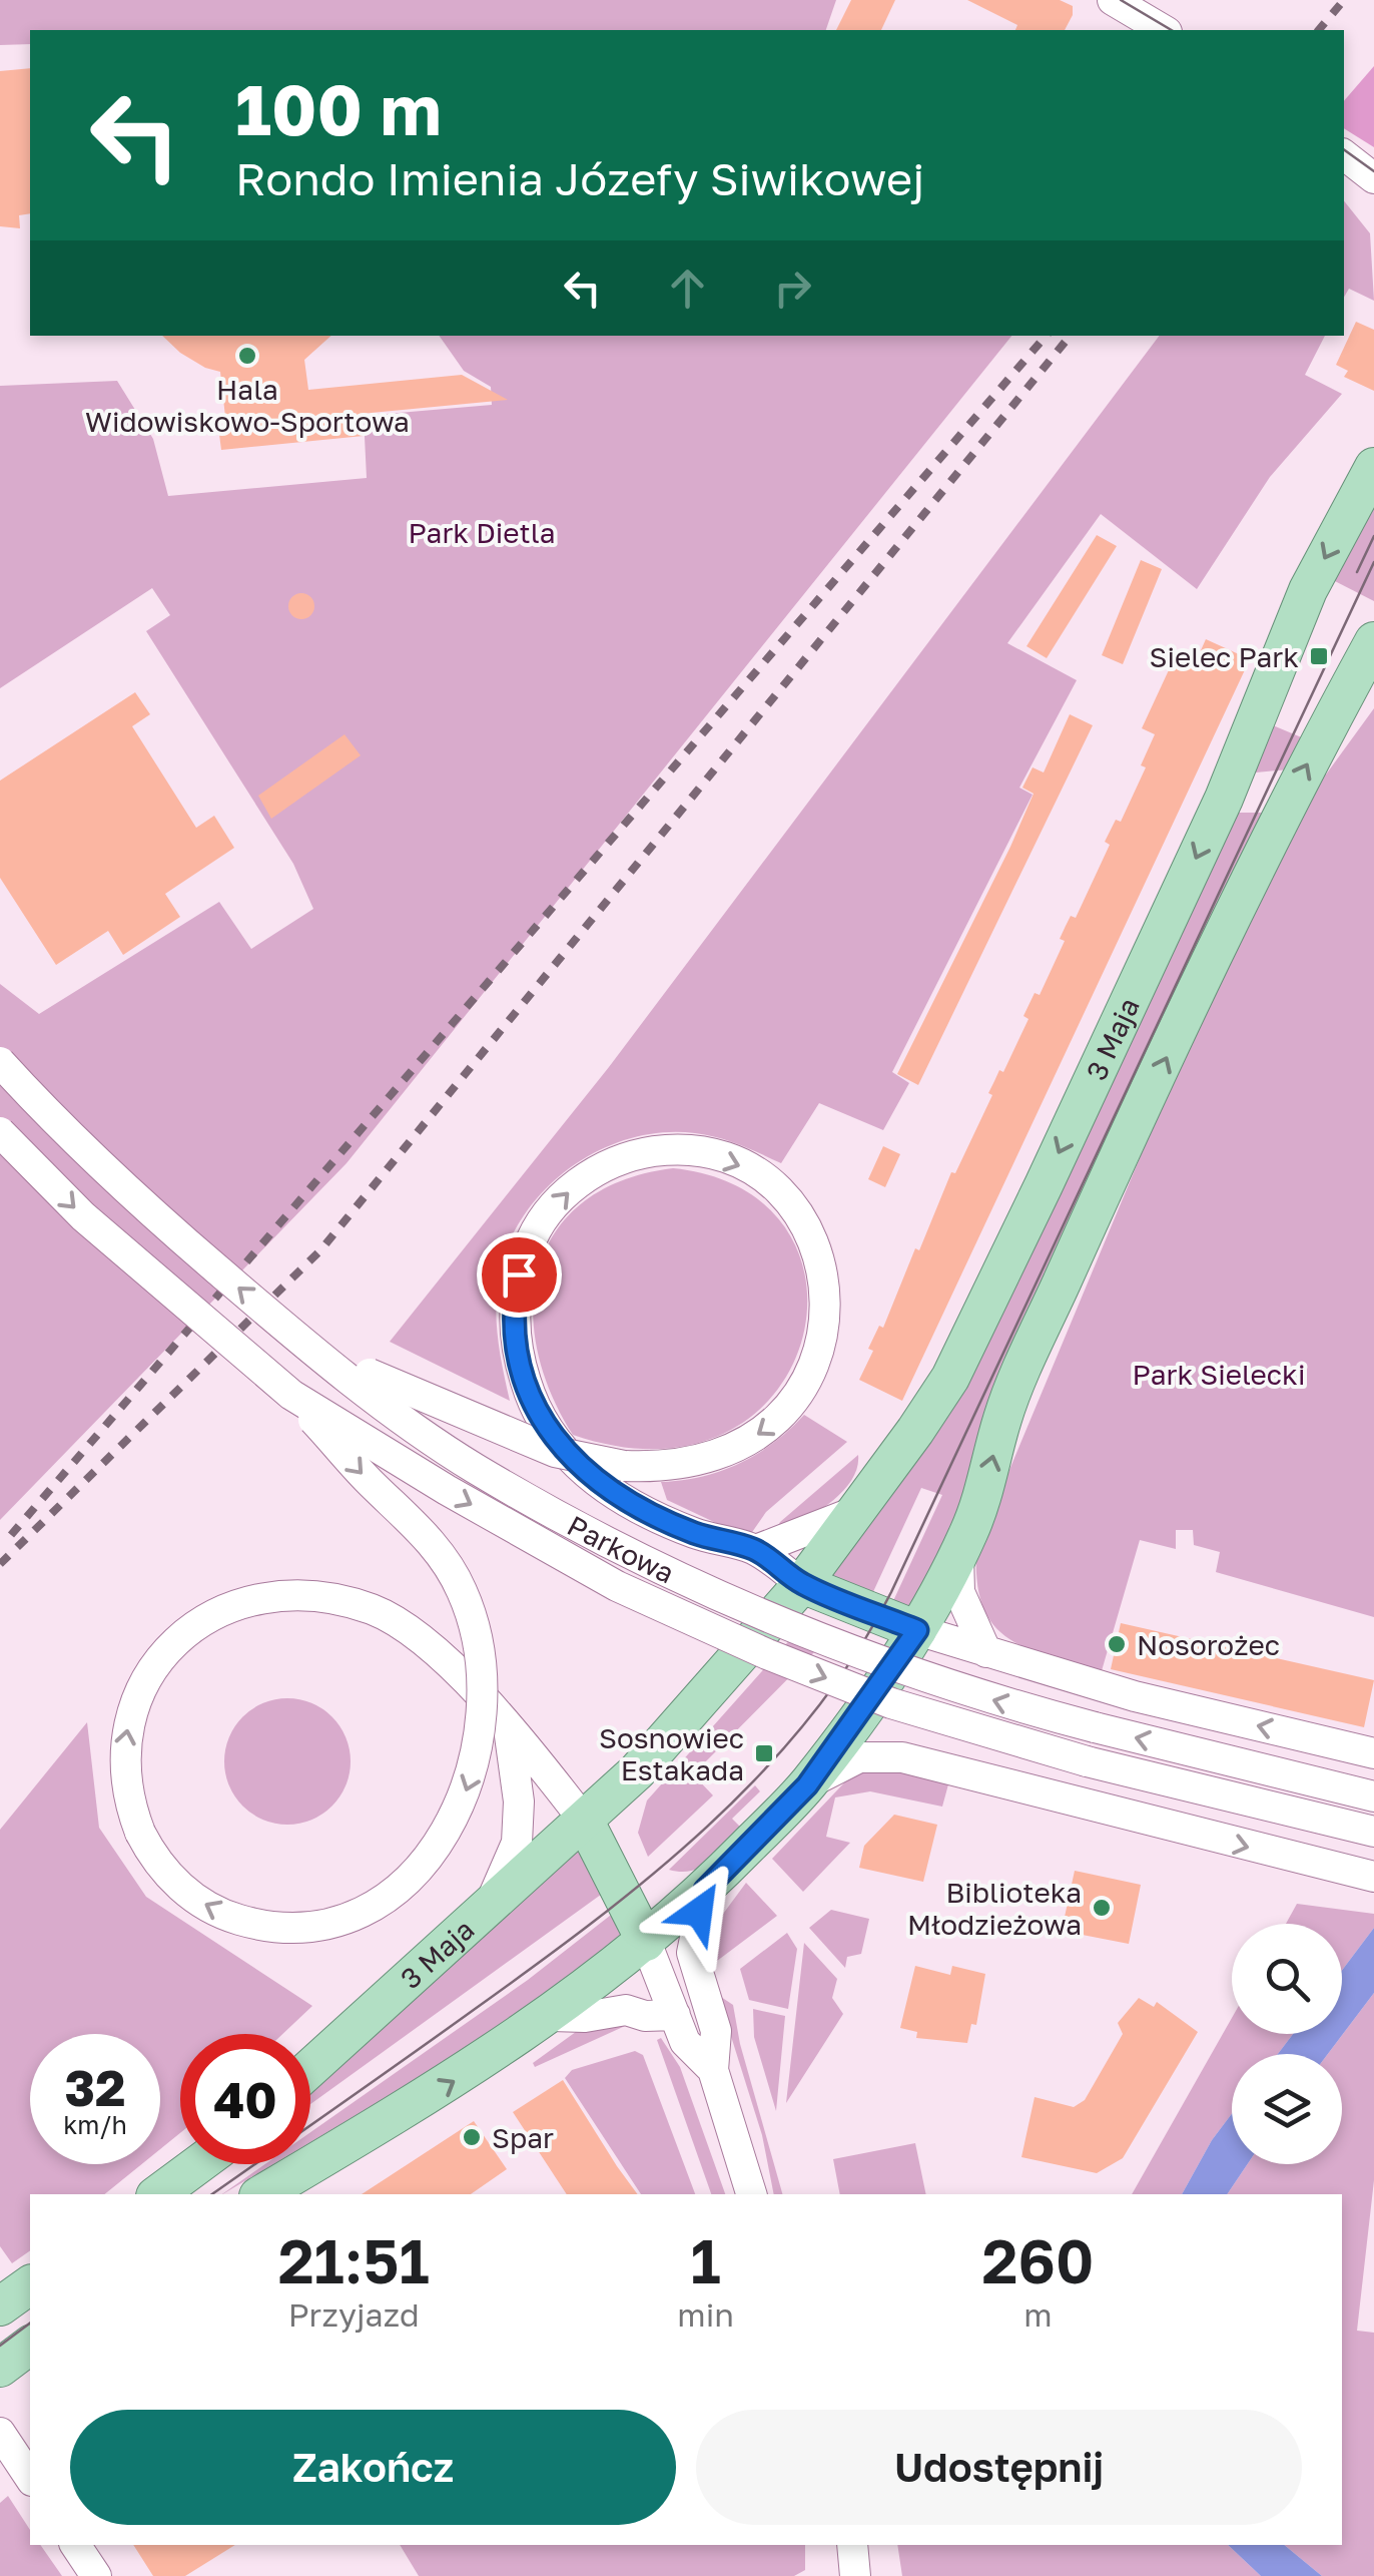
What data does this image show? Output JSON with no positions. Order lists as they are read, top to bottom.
{
  "streets": {
    "main road": ["3 Maja"],
    "street": ["Parkowa"]
  },
  "parks": ["Park Dietla", "Park Sielecki"],
  "places": {
    "other": [
      "Hala Widowiskowo-Sportowa",
      "Nosorożec",
      "Biblioteka Młodzieżowa",
      "Spar"
    ],
    "transit": ["Sielec Park", "Sosnowiec Estakada"]
  },
  "page": {
    "turn": ["100 m", "Rondo Imienia Józefy Siwikowej"],
    "speed": "32 km/h",
    "limit": "40",
    "eta": [
      "21:51",
      "Przyjazd",
      "1",
      "min",
      "260",
      "m"
    ],
    "buttons": ["Zakończ", "Udostępnij"]
  }
}
